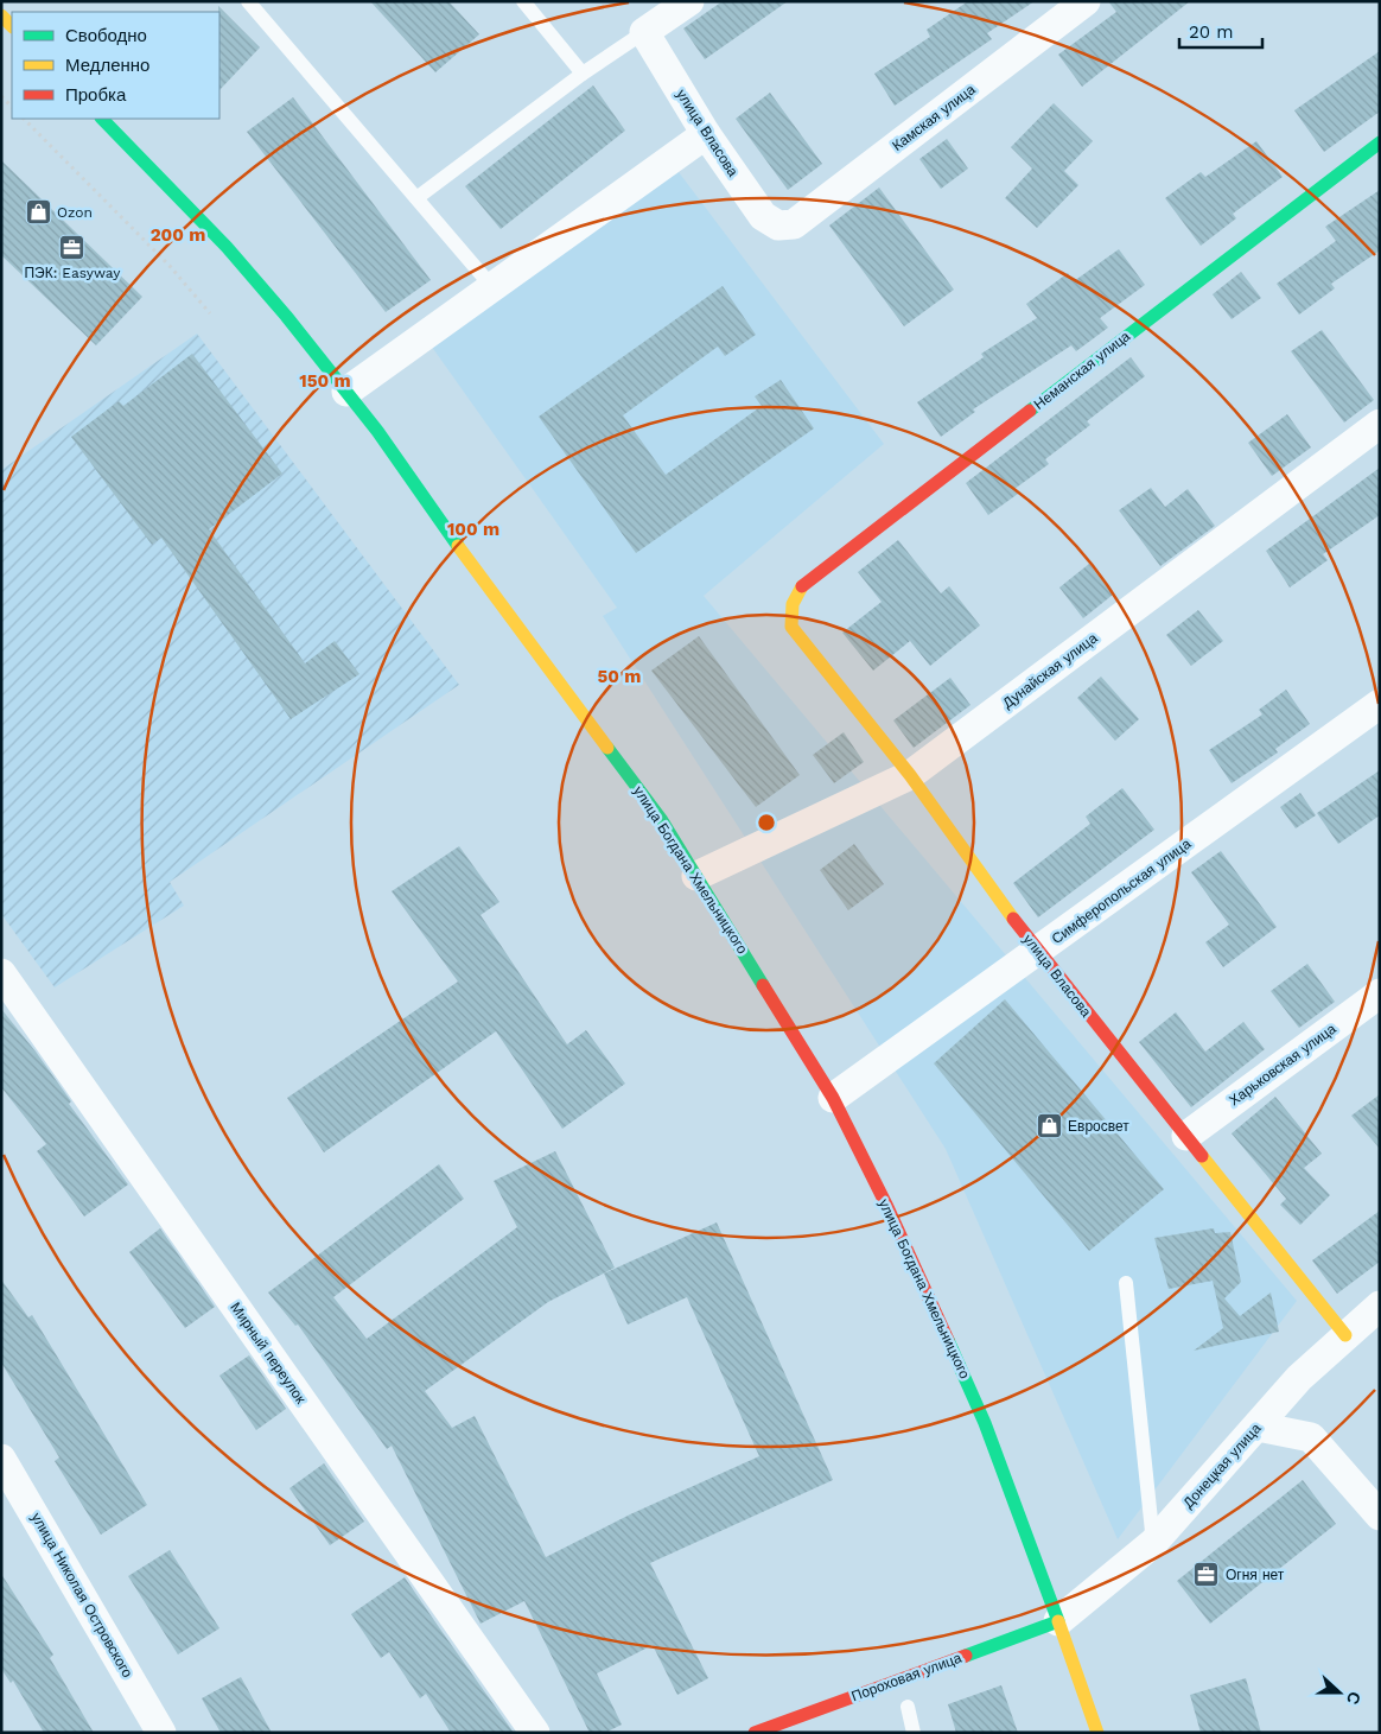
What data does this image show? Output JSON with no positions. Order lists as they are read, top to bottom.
{
  "streets": {
    "main road": [
      "улица Власова",
      "Неманская улица",
      "улица Богдана Хмельницкого",
      "Пороховая улица"
    ],
    "street": [
      "Камская улица",
      "Дунайская улица",
      "Симферопольская улица",
      "Харьковская улица",
      "Мирный переулок",
      "Донецкая улица",
      "улица Николая Островского"
    ]
  },
  "crossings": [
    ["Камская улица", "улица Власова"],
    ["улица Власова", "Неманская улица"],
    ["улица Власова", "Дунайская улица"],
    ["улица Власова", "Симферопольская улица"],
    ["улица Власова", "Харьковская улица"],
    ["улица Власова", "Донецкая улица"],
    ["Дунайская улица", "улица Богдана Хмельницкого"],
    ["улица Богдана Хмельницкого", "Симферопольская улица"],
    ["улица Богдана Хмельницкого", "Донецкая улица"],
    ["улица Богдана Хмельницкого", "Пороховая улица"],
    ["Донецкая улица", "Пороховая улица"]
  ],
  "places": {
    "shop": ["Ozon", "Евросвет"],
    "office": ["ПЭК: Easyway", "Огня нет"]
  },
  "legend": ["Свободно", "Медленно", "Пробка"],
  "scale_bar": "20 m",
  "north": "right",
  "rings": [
    "200 m",
    "150 m",
    "100 m",
    "50 m"
  ]
}
